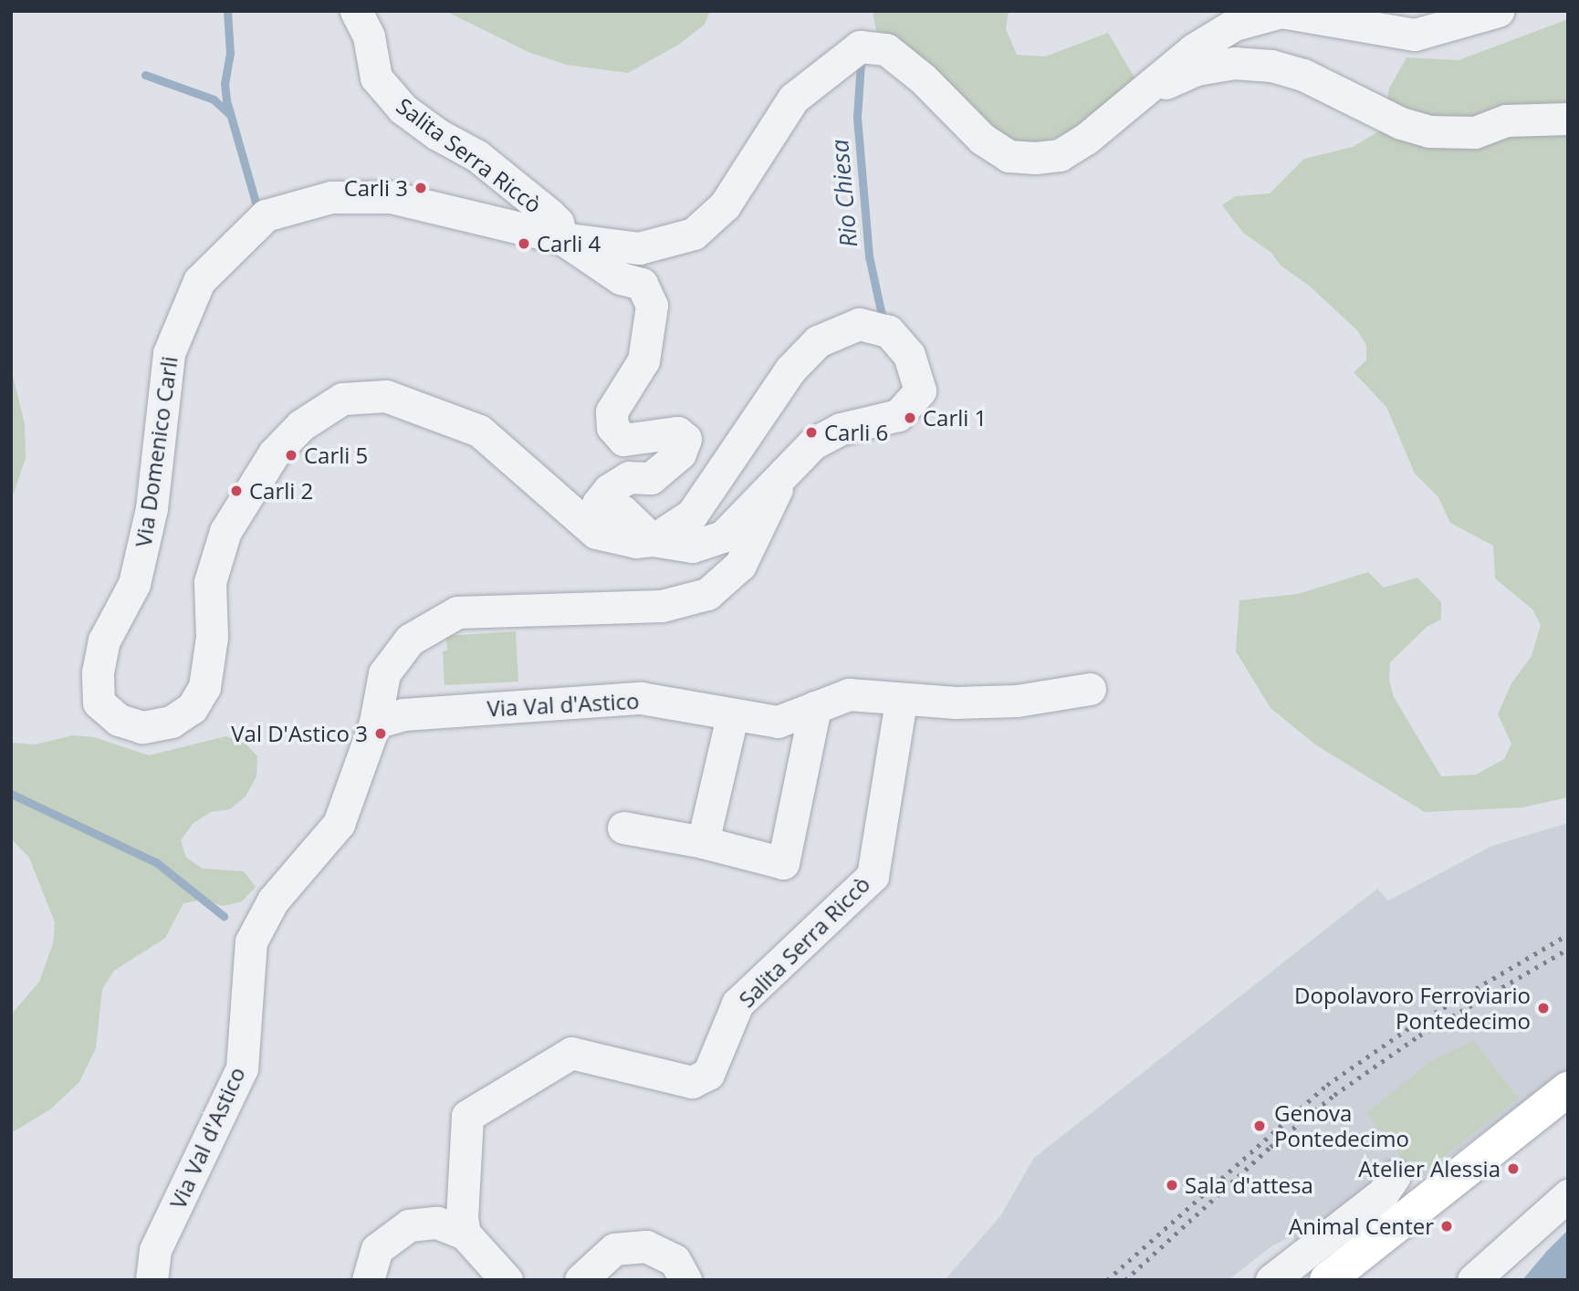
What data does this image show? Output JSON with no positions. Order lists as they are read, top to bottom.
{
  "streets": {
    "street": ["Salita Serra Riccò", "Via Domenico Carli", "Via Val d'Astico"]
  },
  "crossings": [
    ["Salita Serra Riccò", "Via Domenico Carli"],
    ["Salita Serra Riccò", "Via Val d'Astico"]
  ],
  "water": ["Rio Chiesa"],
  "places": [
    "Carli 3",
    "Carli 4",
    "Carli 1",
    "Carli 6",
    "Carli 5",
    "Carli 2",
    "Val D'Astico 3",
    "Dopolavoro Ferroviario Pontedecimo",
    "Genova Pontedecimo",
    "Atelier Alessia",
    "Sala d'attesa",
    "Animal Center"
  ]
}
